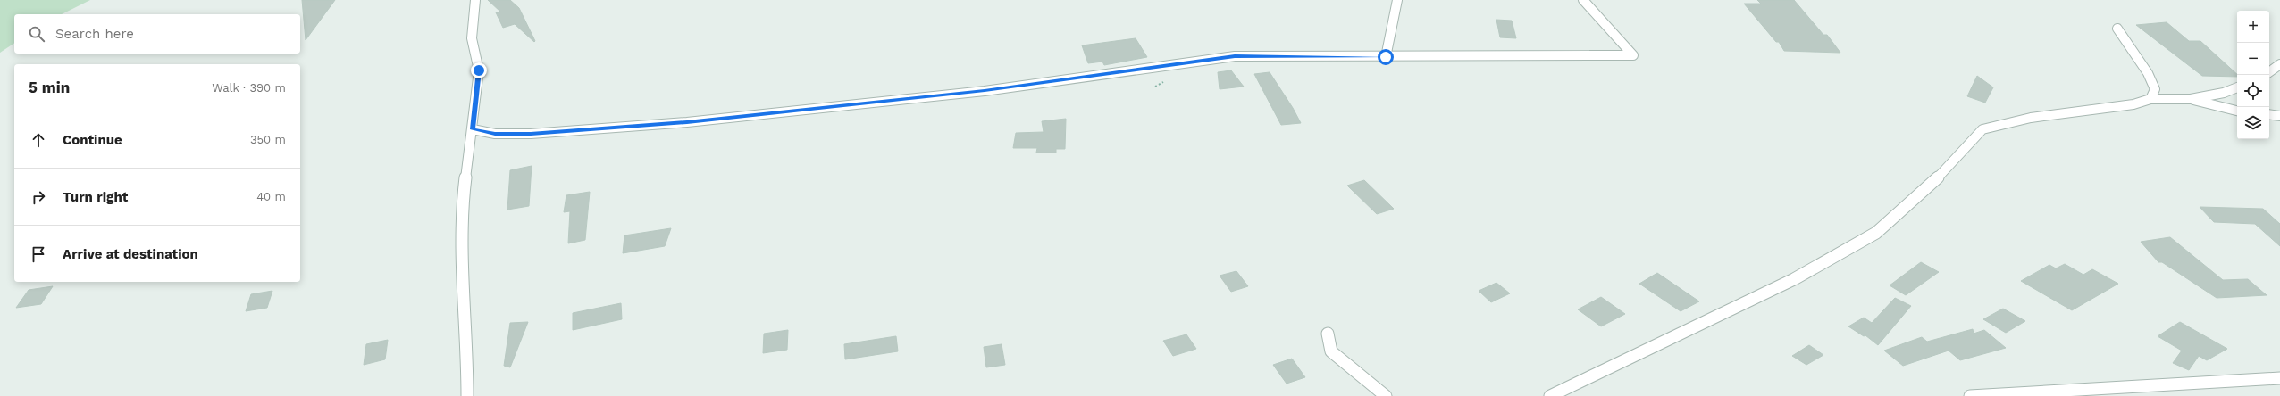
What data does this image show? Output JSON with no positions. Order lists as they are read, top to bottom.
{
  "page": {
    "map_buttons": ["+", "−"],
    "search": "Search here",
    "heading": ["5 min", "Walk · 390 m"],
    "list": [
      ["Continue", "350 m"],
      ["Turn right", "40 m"],
      "Arrive at destination"
    ]
  }
}
